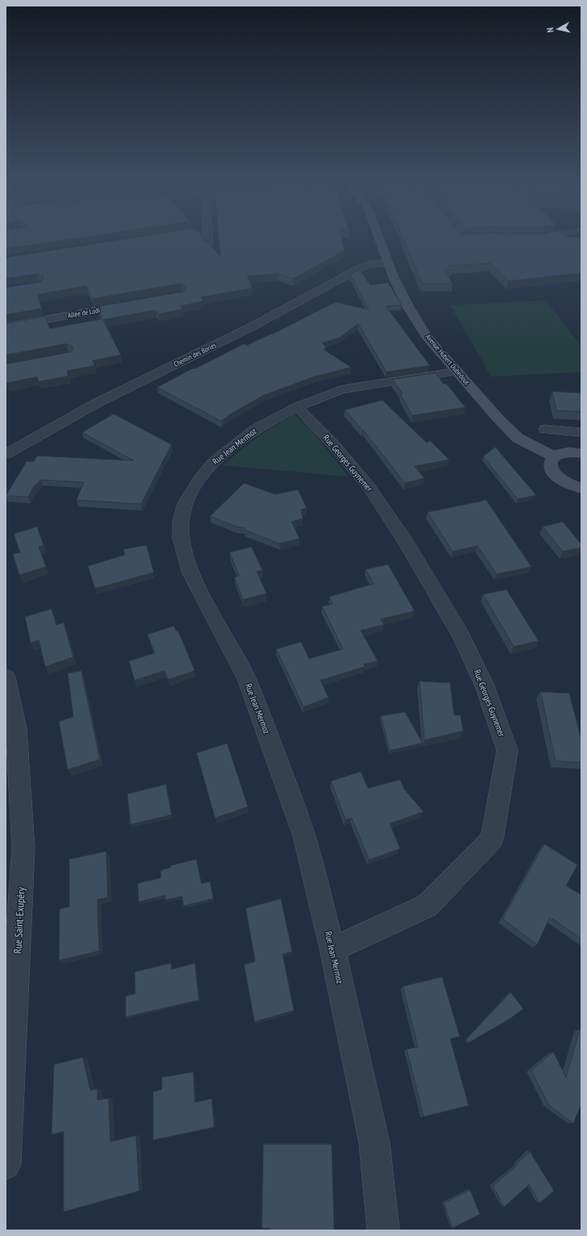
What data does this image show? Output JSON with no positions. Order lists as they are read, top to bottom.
{
  "streets": {
    "main road": ["Avenue Hubert Dubedout"],
    "street": [
      "Allée de Lodi",
      "Chemin des Bories",
      "Rue Jean Mermoz",
      "Rue Georges Guynemer",
      "Rue Saint-Exupéry"
    ]
  },
  "crossings": [
    ["Chemin des Bories", "Avenue Hubert Dubedout"],
    ["Avenue Hubert Dubedout", "Rue Jean Mermoz"],
    ["Rue Jean Mermoz", "Rue Georges Guynemer"]
  ],
  "north": "left"
}
